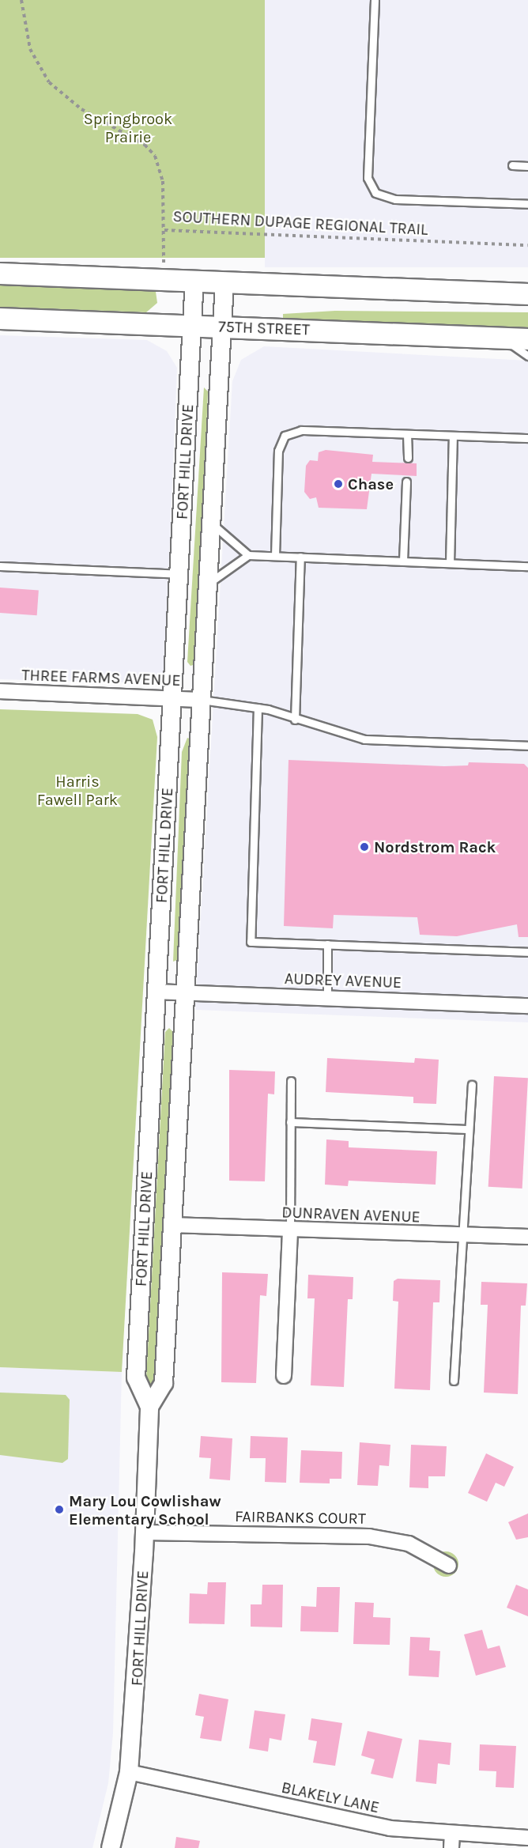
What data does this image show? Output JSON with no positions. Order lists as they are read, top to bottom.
{
  "streets": {
    "main road": ["75TH STREET"],
    "street": [
      "FORT HILL DRIVE",
      "THREE FARMS AVENUE",
      "AUDREY AVENUE",
      "DUNRAVEN AVENUE",
      "FAIRBANKS COURT",
      "BLAKELY LANE"
    ],
    "path": ["SOUTHERN DUPAGE REGIONAL TRAIL"]
  },
  "crossings": [
    ["75TH STREET", "FORT HILL DRIVE"],
    ["FORT HILL DRIVE", "THREE FARMS AVENUE"],
    ["FORT HILL DRIVE", "AUDREY AVENUE"],
    ["FORT HILL DRIVE", "DUNRAVEN AVENUE"],
    ["FORT HILL DRIVE", "FAIRBANKS COURT"],
    ["FORT HILL DRIVE", "BLAKELY LANE"]
  ],
  "parks": ["Springbrook Prairie", "Harris Fawell Park"],
  "places": ["Chase", "Nordstrom Rack", "Mary Lou Cowlishaw Elementary School"]
}
